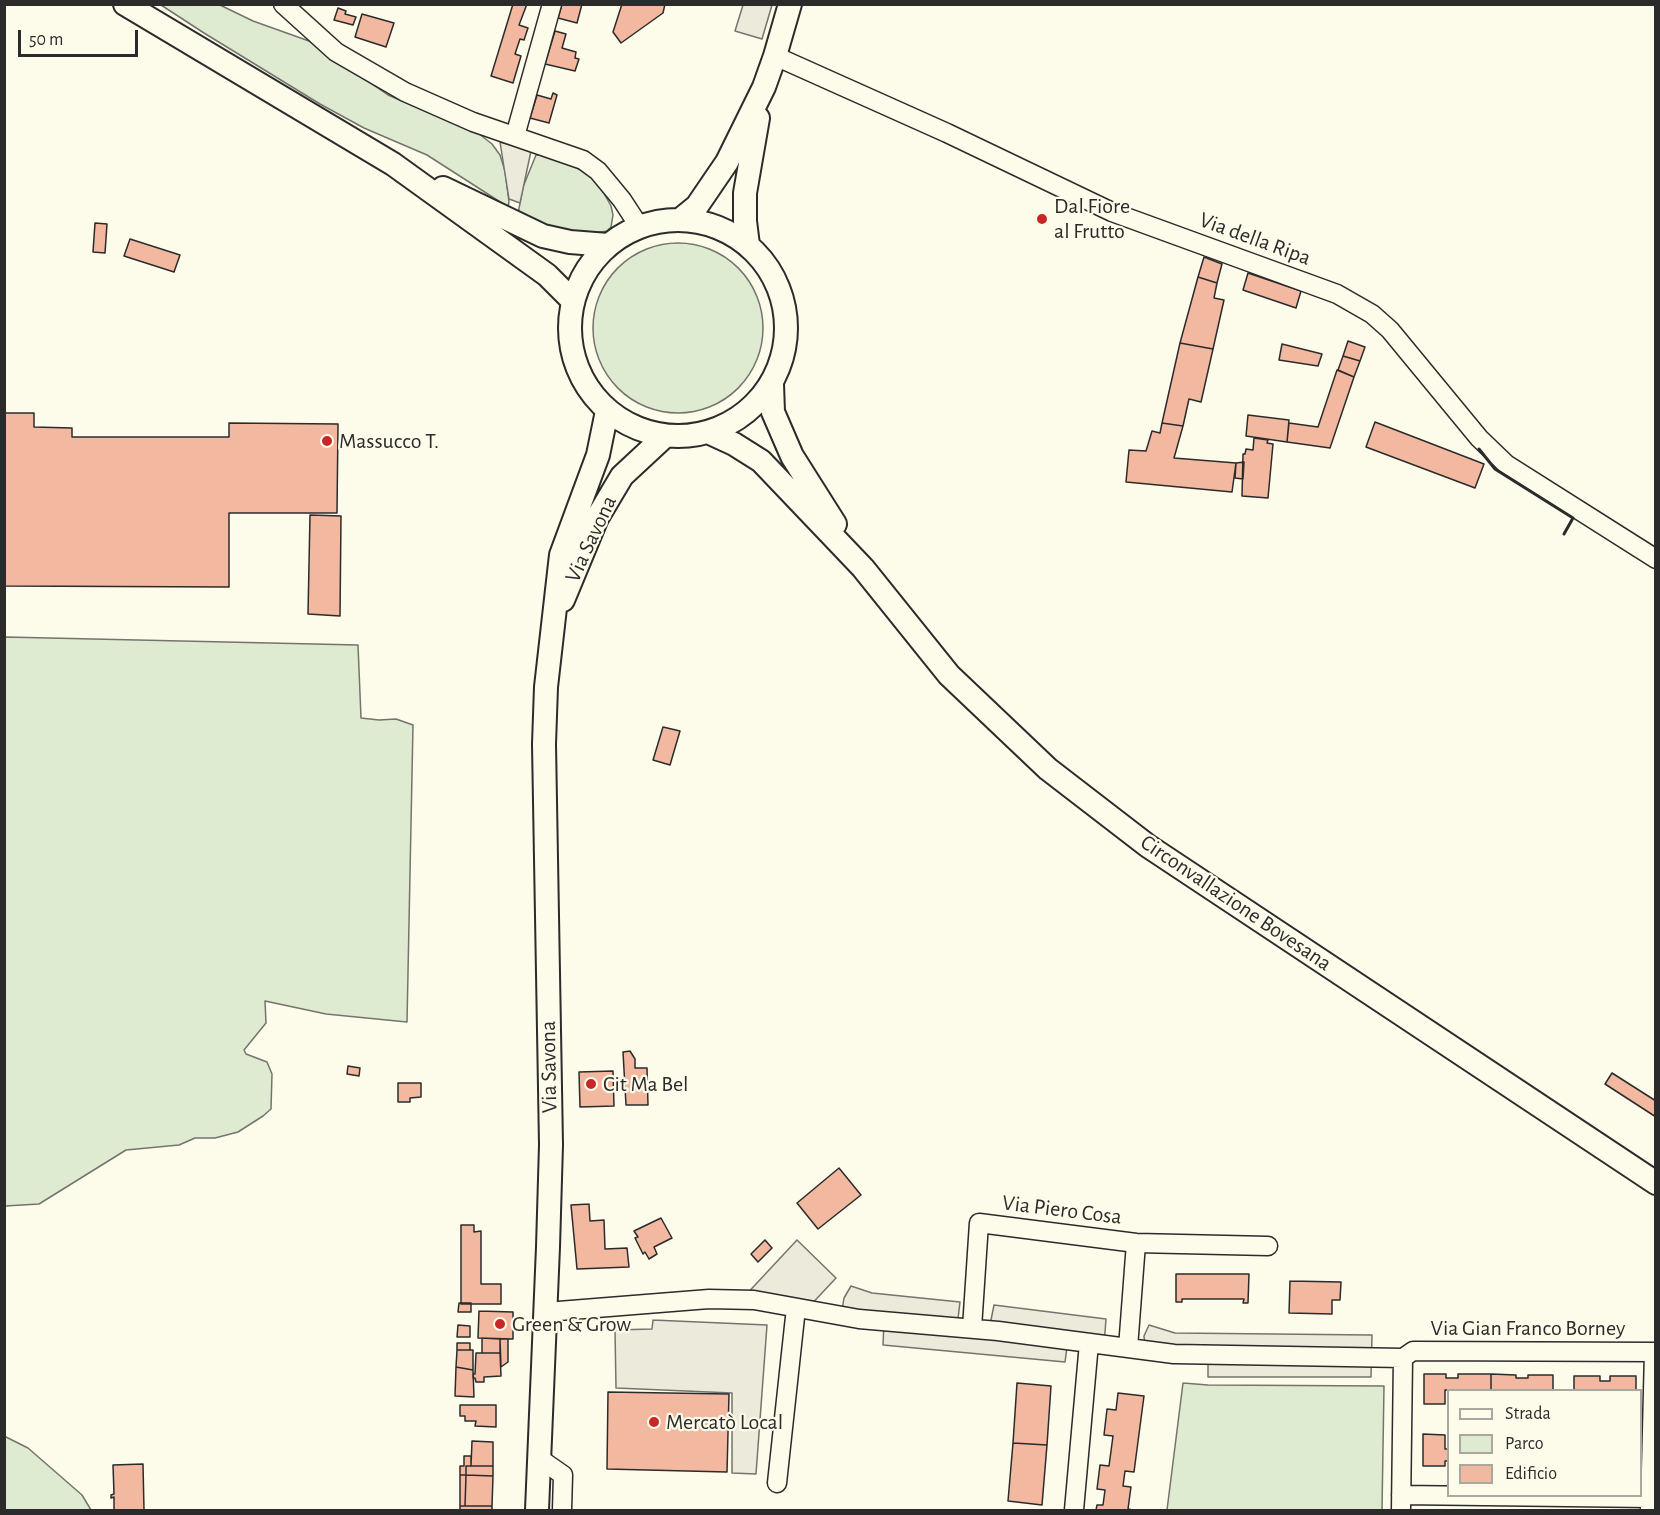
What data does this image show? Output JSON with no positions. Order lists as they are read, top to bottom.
{
  "streets": {
    "main road": ["Via Savona", "Circonvallazione Bovesana"],
    "street": ["Via della Ripa", "Via Piero Cosa", "Via Gian Franco Borney"]
  },
  "crossings": [
    ["Via Piero Cosa", "Via Gian Franco Borney"]
  ],
  "places": [
    "Dal Fiore al Frutto",
    "Massucco T.",
    "Cit Ma Bel",
    "Green & Grow",
    "Mercatò Local"
  ],
  "legend": ["Strada", "Parco", "Edificio"],
  "scale_bar": "50 m"
}
